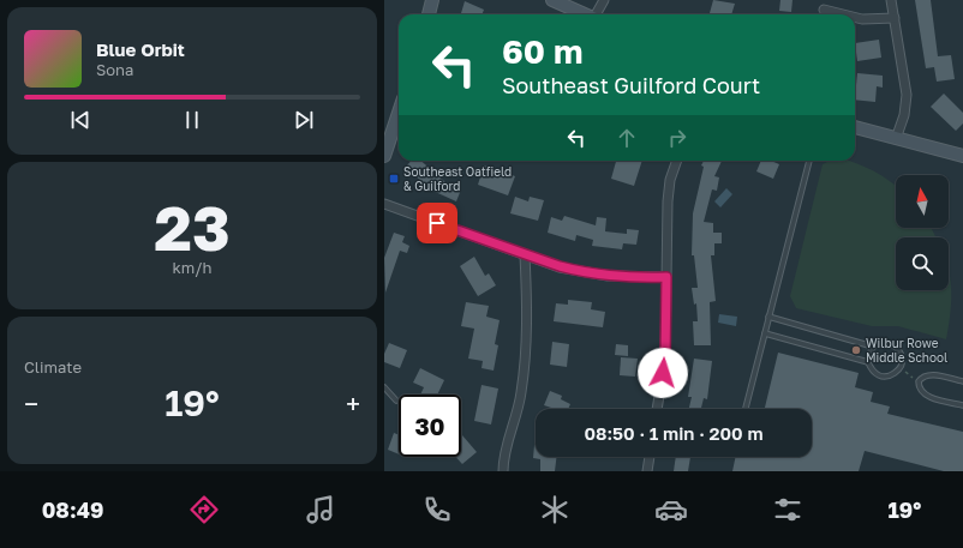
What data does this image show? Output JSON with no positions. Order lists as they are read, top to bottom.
{
  "places": {
    "transit": ["Southeast Oatfield & Guilford"],
    "other": ["Wilbur Rowe Middle School"]
  },
  "north": "top",
  "page": {
    "turn": ["60 m", "Southeast Guilford Court"],
    "song": ["Blue Orbit", "Sona"],
    "tile": [
      ["23", "km/h"],
      "Climate"
    ],
    "heat": ["−", "19°", "+"],
    "limit": "30",
    "trip": "08:50 · 1 min · 200 m",
    "tabs": ["08:49", "19°"]
  }
}
